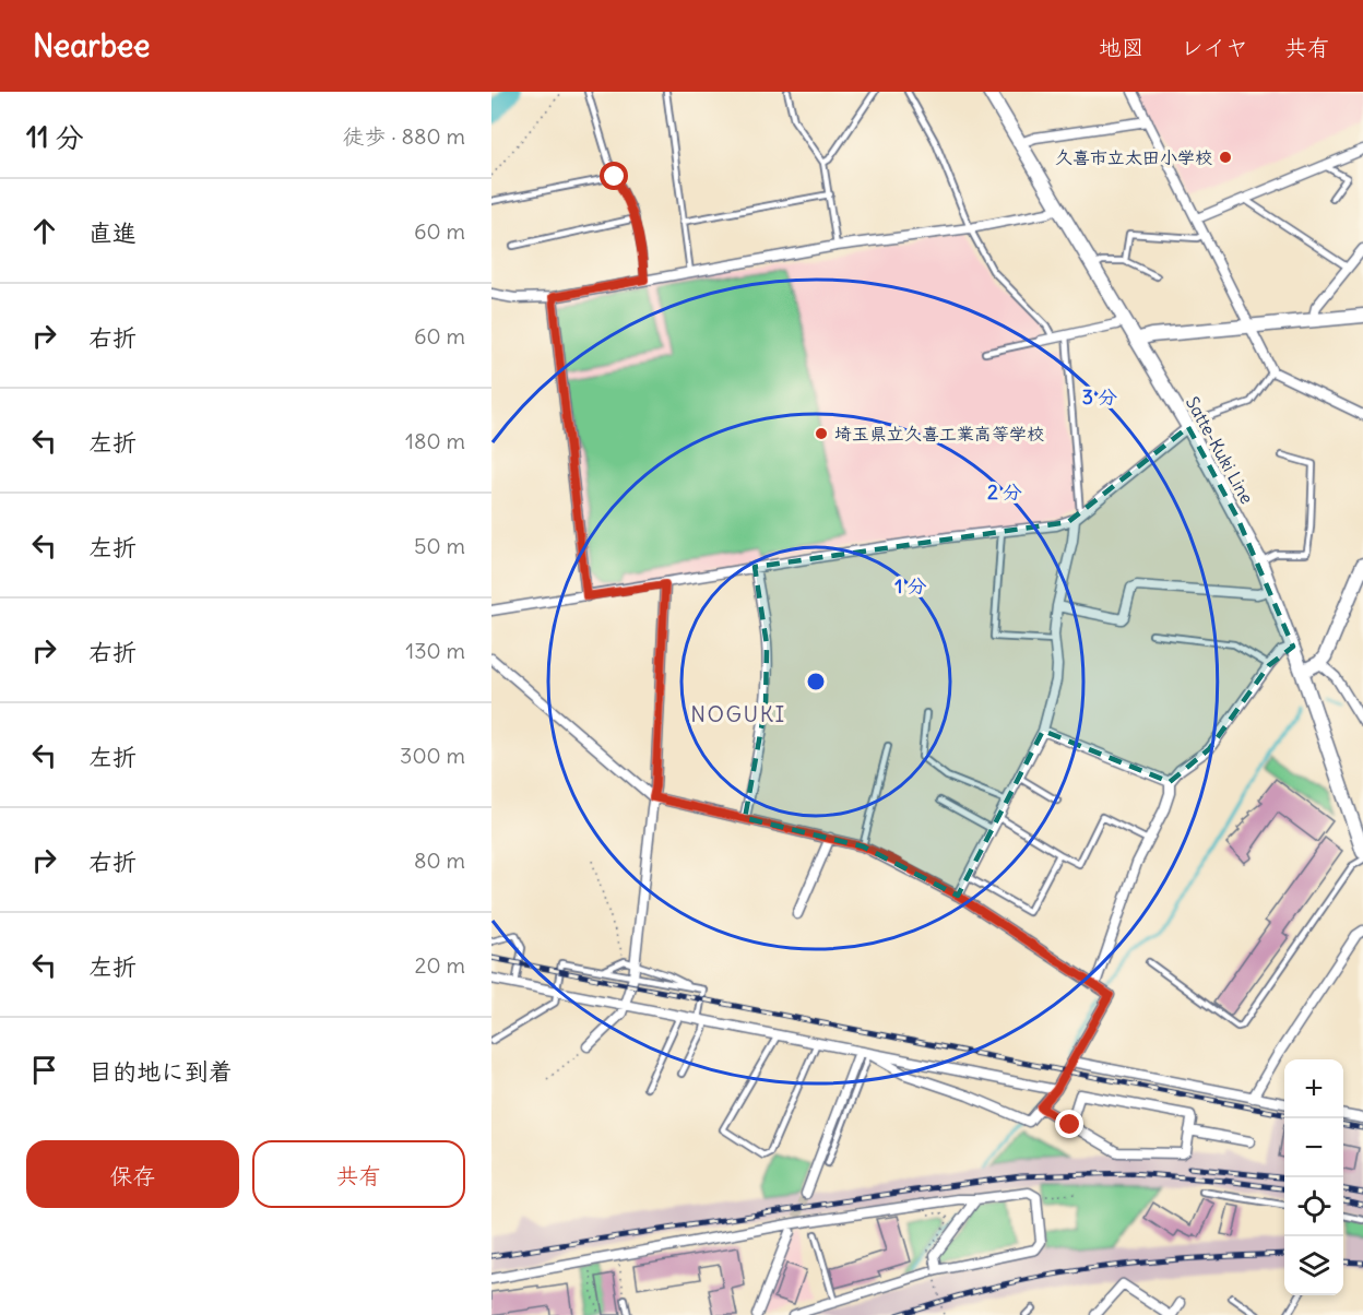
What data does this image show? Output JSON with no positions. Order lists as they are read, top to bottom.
{
  "streets": {
    "main road": ["Satte-Kuki Line"]
  },
  "districts": ["NOGUKI"],
  "places": ["久喜市立太田小学校", "埼玉県立久喜工業高等学校"],
  "page": {
    "header": "Nearbee",
    "nav": ["地図", "レイヤ", "共有"],
    "heading": ["11 分", "徒歩 · 880 m"],
    "list": [
      ["直進", "60 m"],
      ["右折", "60 m"],
      ["左折", "180 m"],
      ["左折", "50 m"],
      ["右折", "130 m"],
      ["左折", "300 m"],
      ["右折", "80 m"],
      ["左折", "20 m"],
      "目的地に到着"
    ],
    "map_buttons": ["+", "−"],
    "buttons": ["保存", "共有"]
  },
  "rings": ["3 分", "2 分", "1 分"]
}
